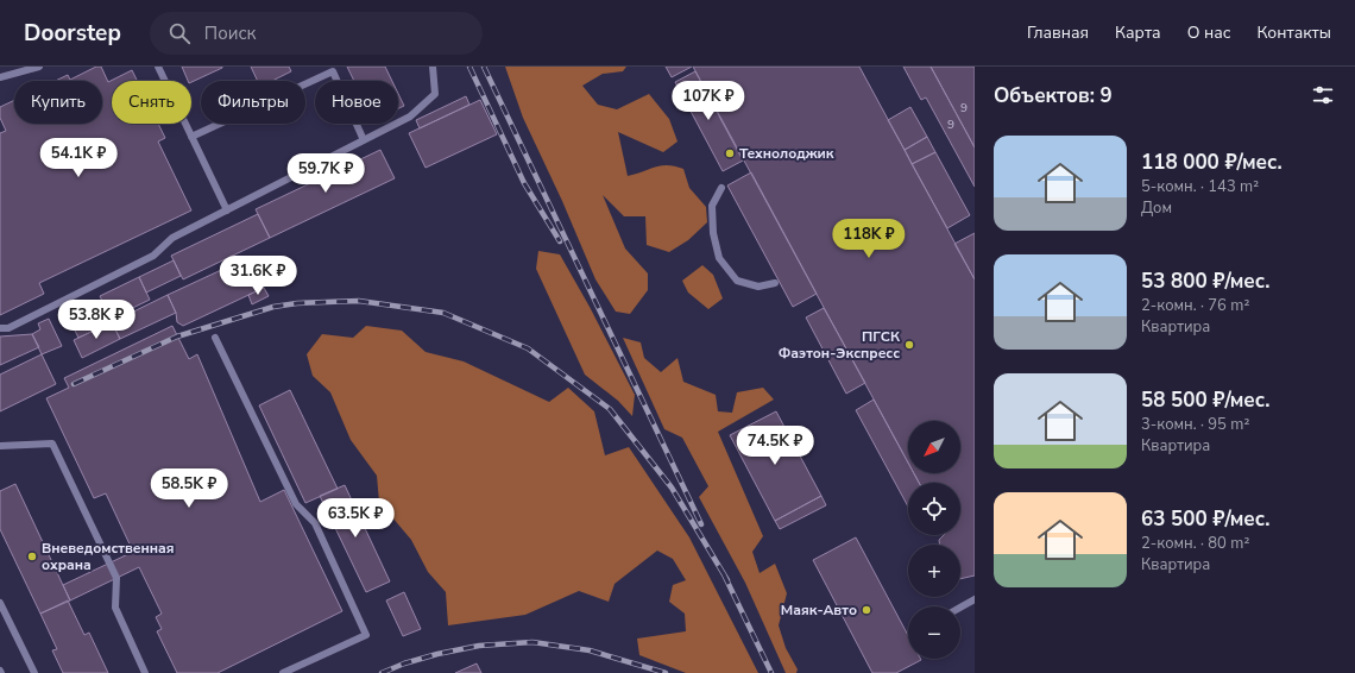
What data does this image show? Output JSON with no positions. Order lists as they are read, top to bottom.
{
  "places": [
    "Технолоджик",
    "ПГСК Фаэтон-Экспресс",
    "Вневедомственная охрана",
    "Маяк-Авто"
  ],
  "house_numbers": ["9", "9"],
  "north": "bottom left",
  "page": {
    "header": "Doorstep",
    "search": "Поиск",
    "nav": [
      "Главная",
      "Карта",
      "О нас",
      "Контакты"
    ],
    "heading": "Объектов: 9",
    "price": [
      "107K ₽",
      "54.1K ₽",
      "59.7K ₽",
      "118K ₽",
      "31.6K ₽",
      "53.8K ₽",
      "74.5K ₽",
      "58.5K ₽",
      "63.5K ₽"
    ],
    "chip": [
      "Купить",
      "Снять",
      "Фильтры",
      "Новое"
    ],
    "list": [
      {
        "name": "118 000 ₽/мес.",
        "note": "5-комн. · 143 m² · Дом"
      },
      {
        "name": "53 800 ₽/мес.",
        "note": "2-комн. · 76 m² · Квартира"
      },
      {
        "name": "58 500 ₽/мес.",
        "note": "3-комн. · 95 m² · Квартира"
      },
      {
        "name": "63 500 ₽/мес.",
        "note": "2-комн. · 80 m² · Квартира"
      }
    ],
    "map_buttons": ["+", "−"]
  }
}
